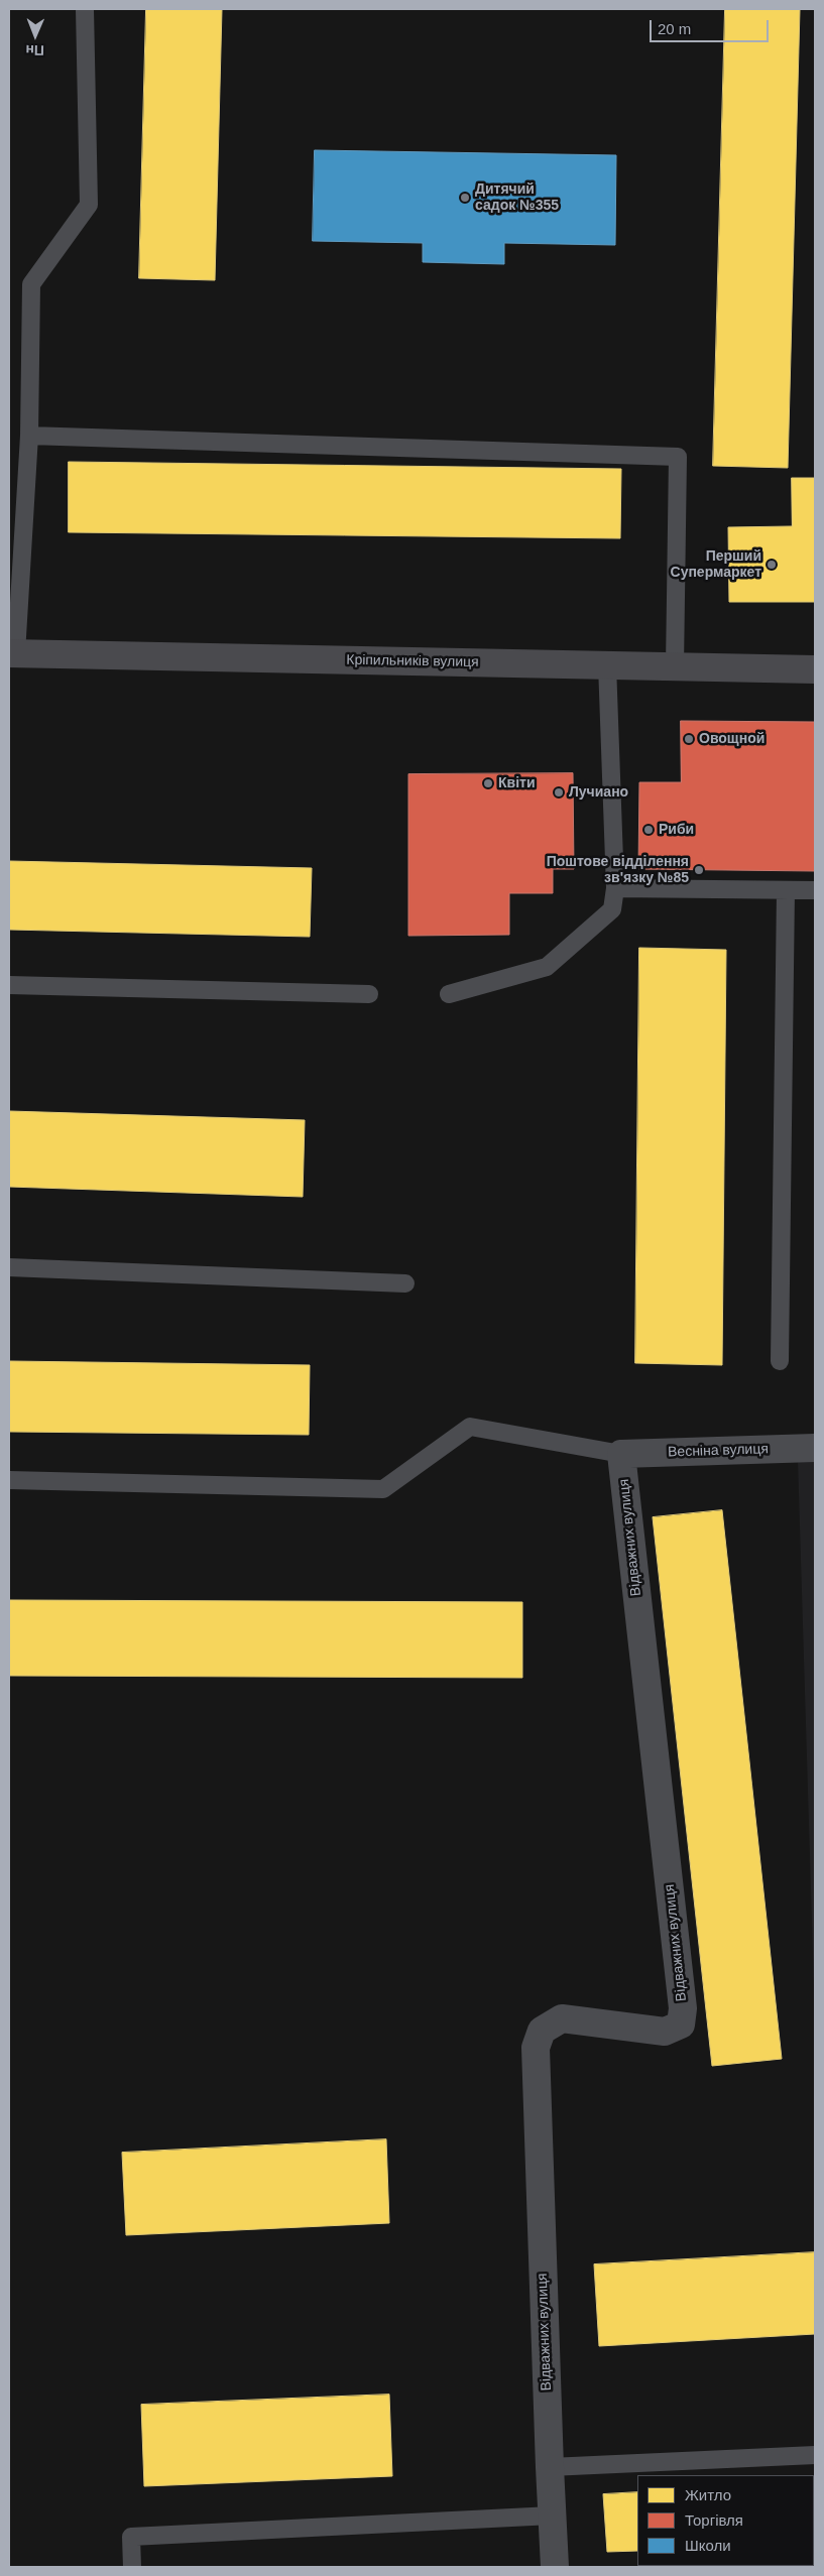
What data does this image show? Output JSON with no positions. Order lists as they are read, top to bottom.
{
  "streets": {
    "street": ["Кріпильників вулиця", "Весніна вулиця", "Відважних вулиця"]
  },
  "crossings": [
    ["Весніна вулиця", "Відважних вулиця"]
  ],
  "places": [
    "Дитячий садок №355",
    "Перший Супермаркет",
    "Овощной",
    "Квіти",
    "Лучиано",
    "Риби",
    "Поштове відділення зв'язку №85"
  ],
  "legend": ["Житло", "Торгівля", "Школи"],
  "scale_bar": "20 m",
  "north": "bottom"
}
